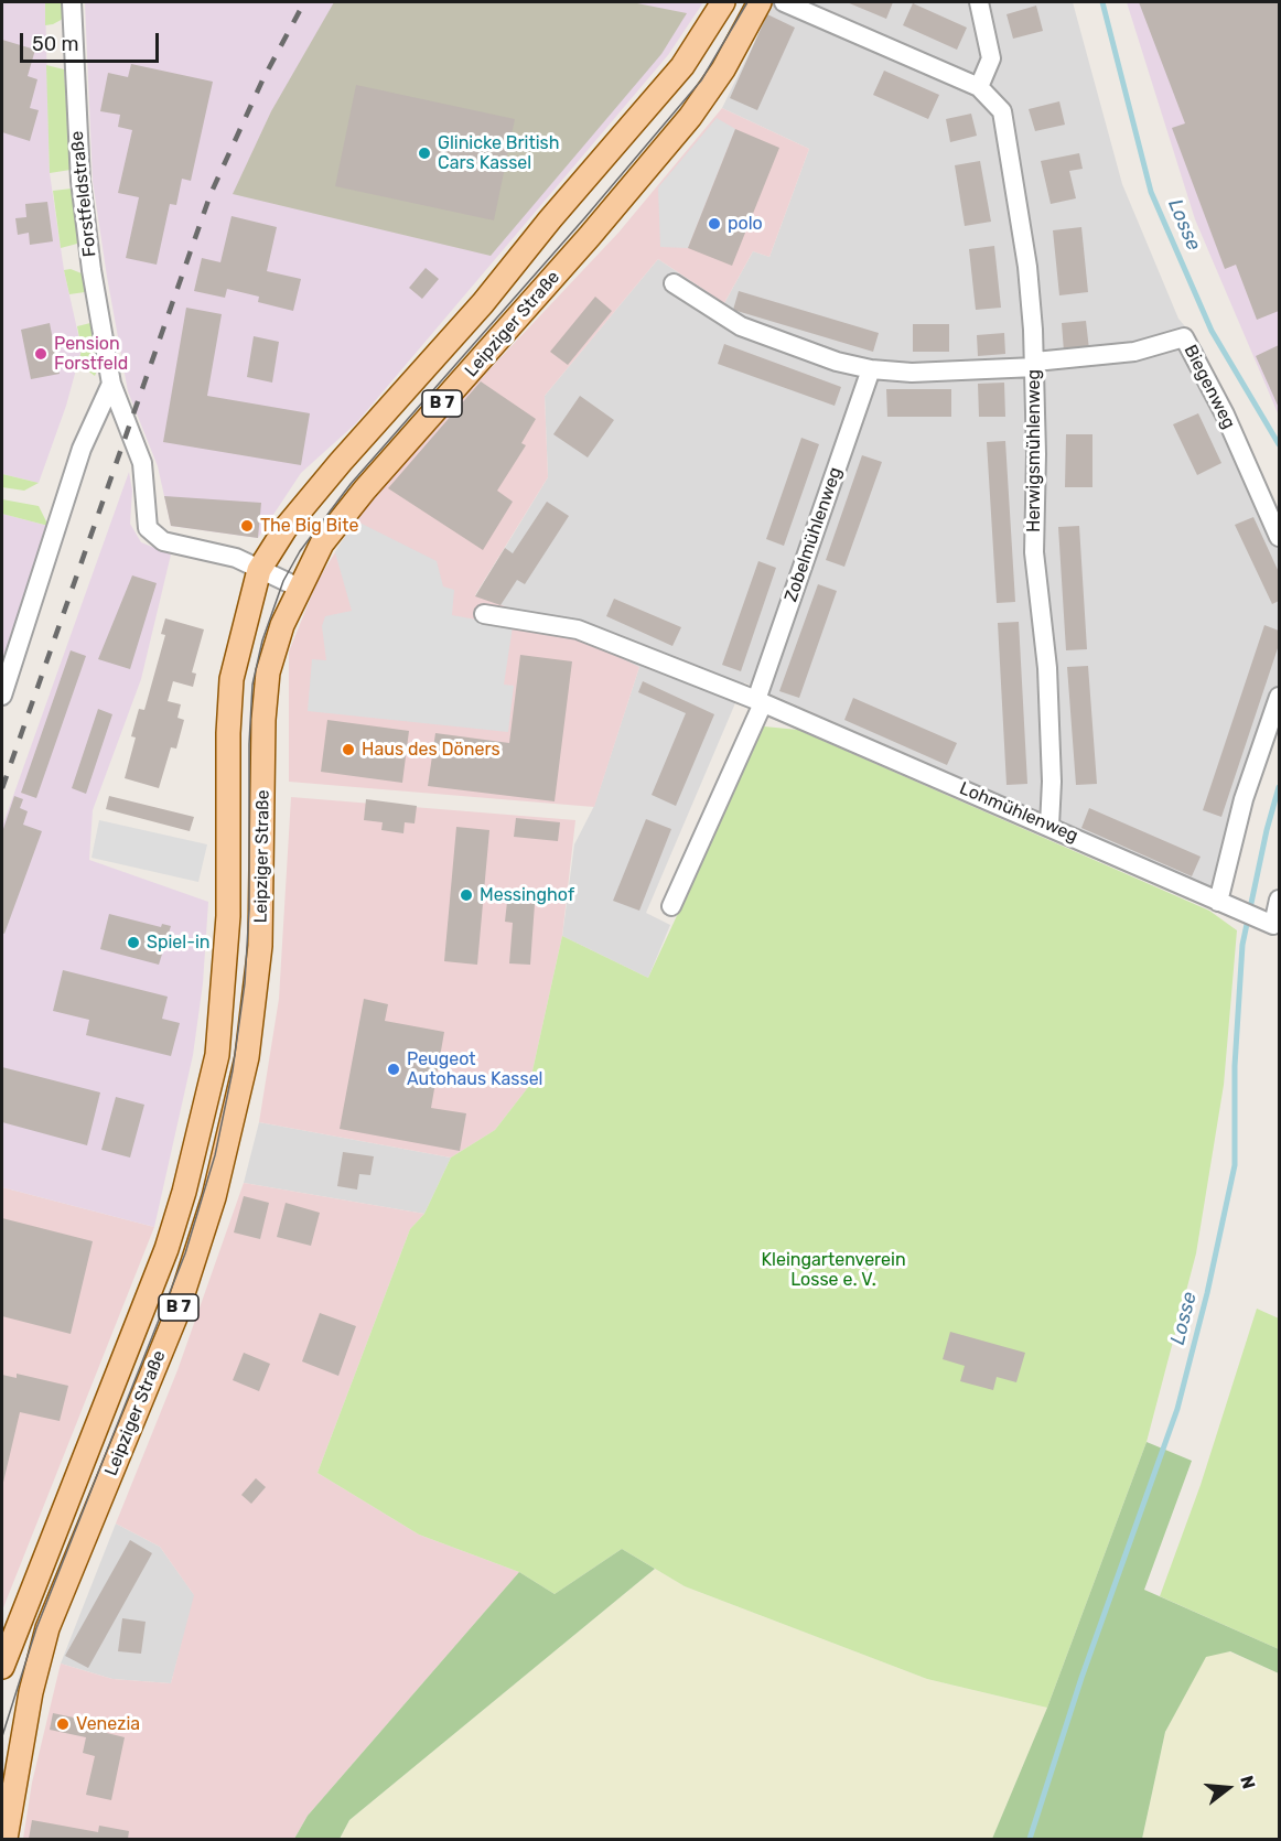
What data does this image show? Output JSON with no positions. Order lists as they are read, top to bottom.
{
  "streets": {
    "main road": ["Leipziger Straße", "B 7"],
    "street": [
      "Forstfeldstraße",
      "Biegenweg",
      "Herwigsmühlenweg",
      "Zobelmühlenweg",
      "Lohmühlenweg"
    ]
  },
  "crossings": [
    ["Forstfeldstraße", "Leipziger Straße"],
    ["Biegenweg", "Herwigsmühlenweg"],
    ["Herwigsmühlenweg", "Lohmühlenweg"],
    ["Zobelmühlenweg", "Lohmühlenweg"]
  ],
  "water": ["Losse"],
  "parks": ["Kleingartenverein Losse e. V."],
  "places": [
    "Glinicke British Cars Kassel",
    "polo",
    "Pension Forstfeld",
    "The Big Bite",
    "Haus des Döners",
    "Messinghof",
    "Spiel-in",
    "Peugeot Autohaus Kassel",
    "Venezia"
  ],
  "scale_bar": "50 m",
  "north": "right"
}
